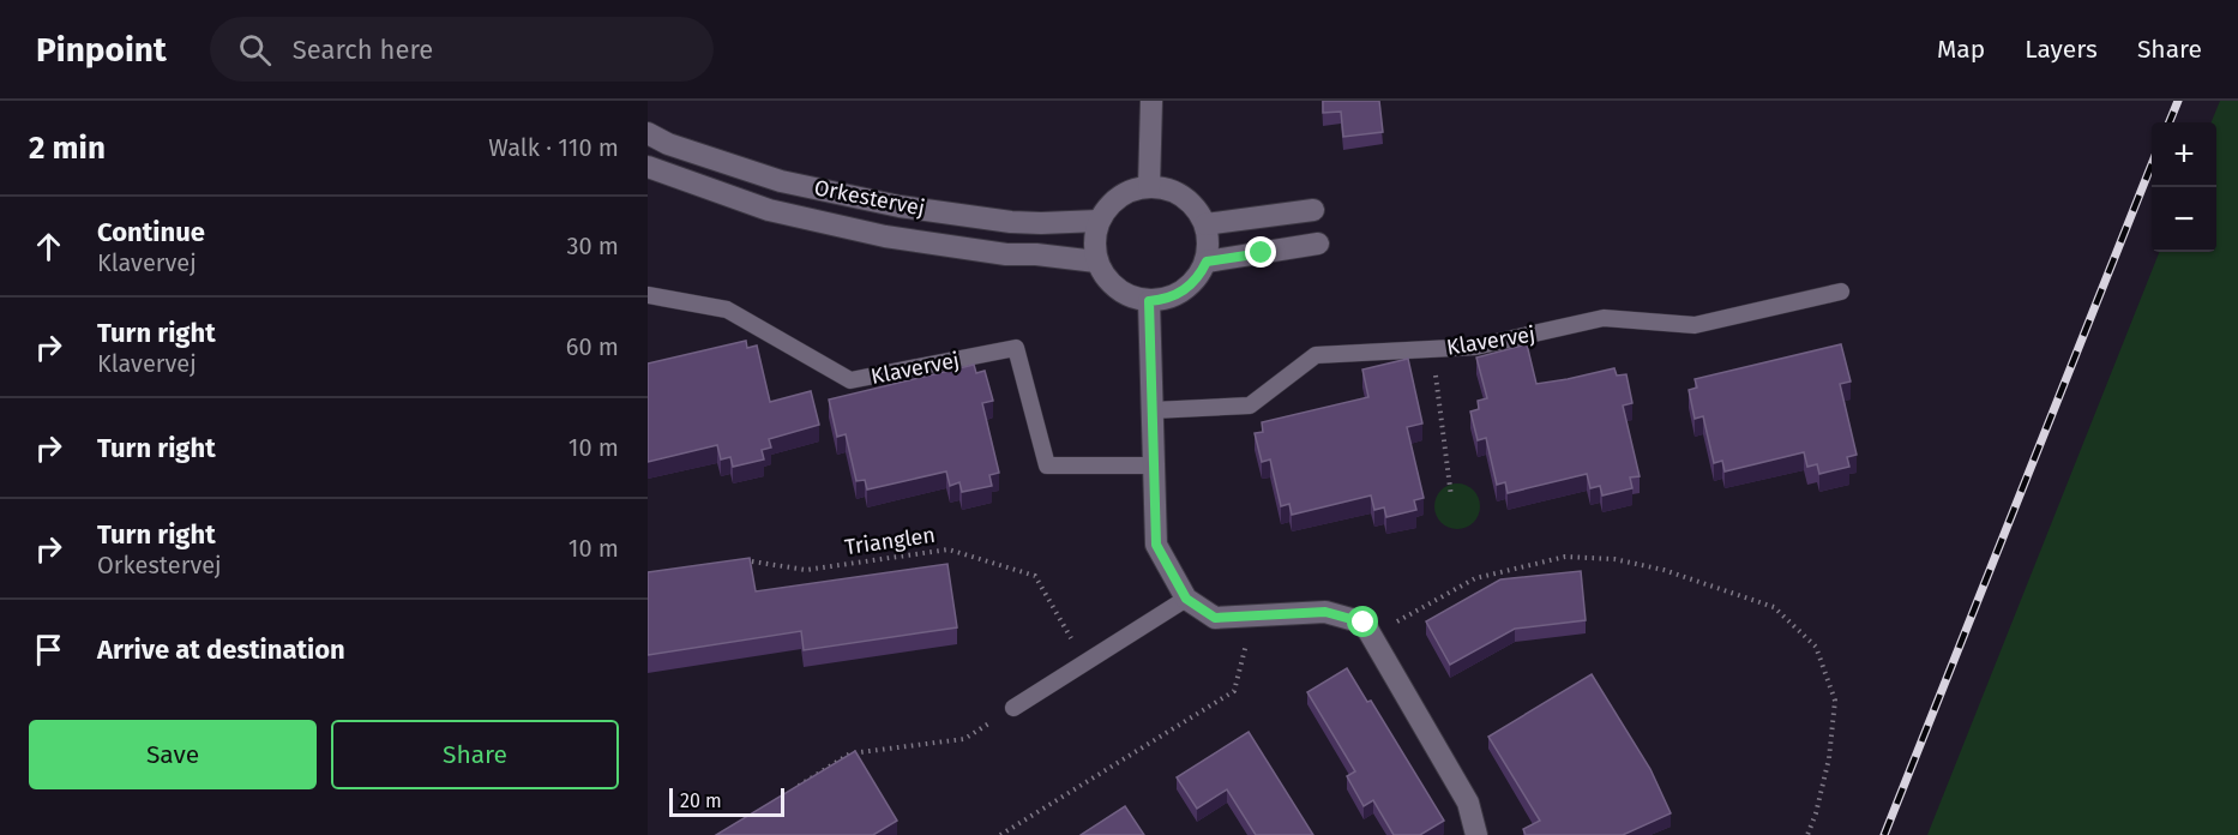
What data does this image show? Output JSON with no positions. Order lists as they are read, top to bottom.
{
  "streets": {
    "street": ["Orkestervej"],
    "lane": ["Klavervej"],
    "path": ["Trianglen"]
  },
  "scale_bar": "20 m",
  "page": {
    "header": "Pinpoint",
    "search": "Search here",
    "nav": ["Map", "Layers", "Share"],
    "heading": ["2 min", "Walk · 110 m"],
    "map_buttons": ["+", "−"],
    "list": [
      ["Continue", "Klavervej", "30 m"],
      ["Turn right", "Klavervej", "60 m"],
      ["Turn right", "10 m"],
      ["Turn right", "Orkestervej", "10 m"],
      "Arrive at destination"
    ],
    "buttons": ["Save", "Share"],
    "scale": "20 m"
  }
}
